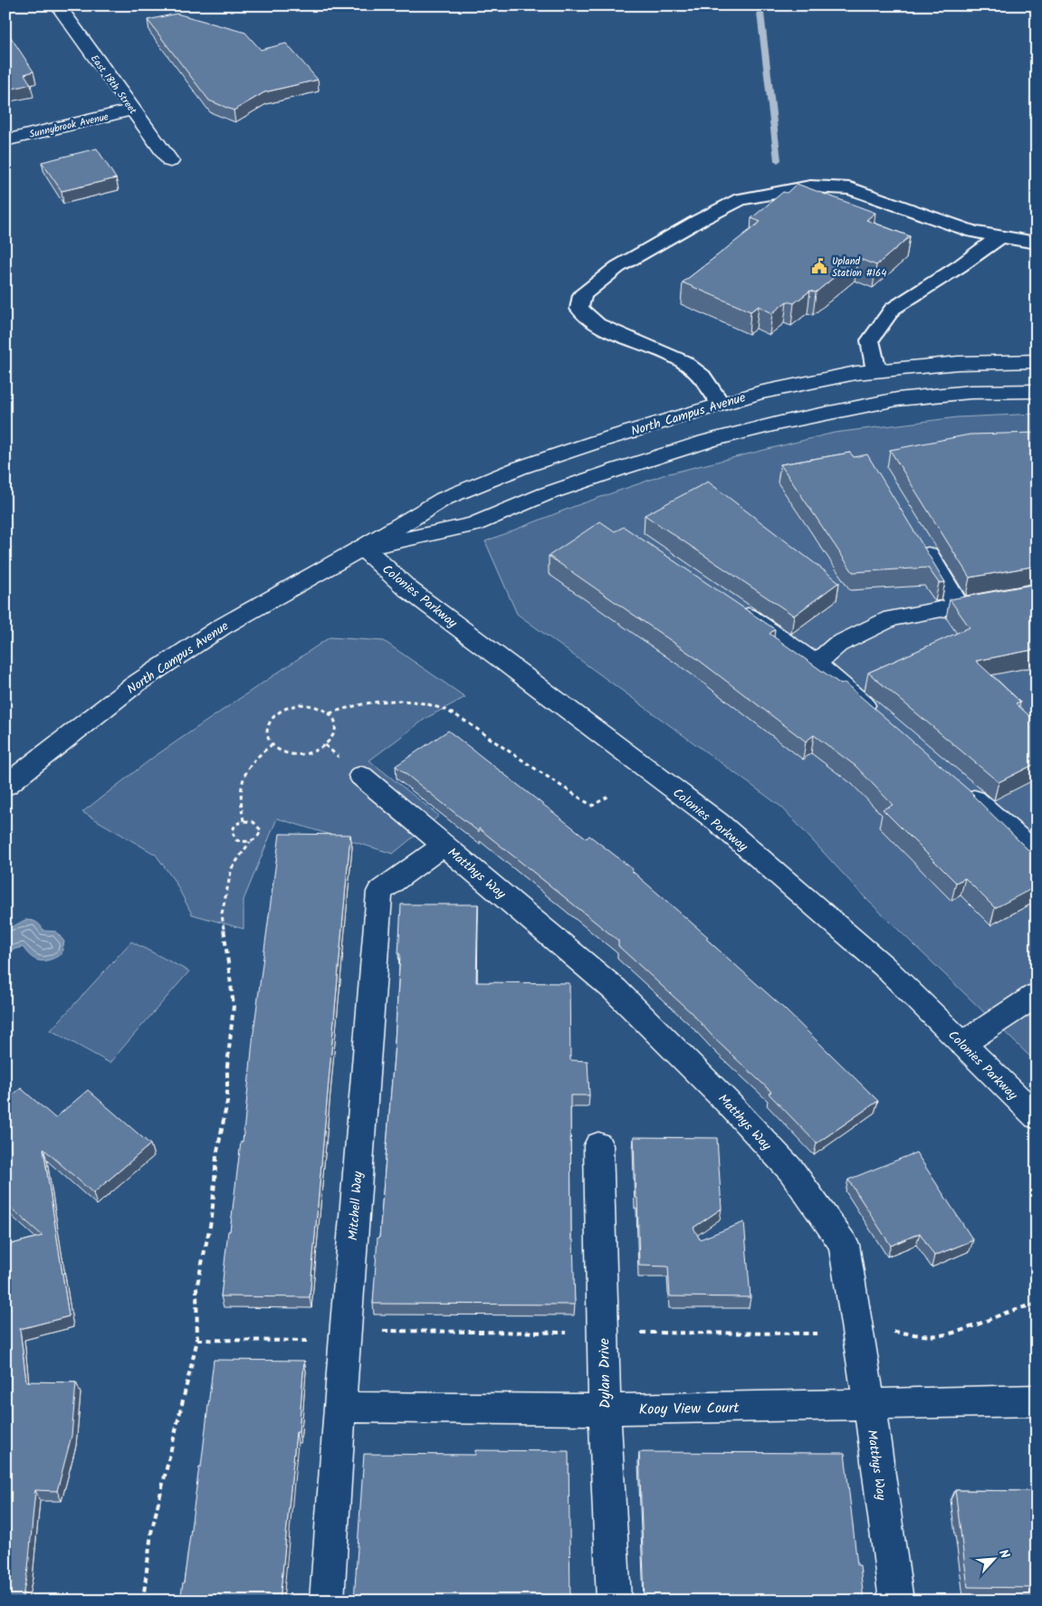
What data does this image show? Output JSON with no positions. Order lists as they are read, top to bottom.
{
  "streets": {
    "street": [
      "East 18th Street",
      "Sunnybrook Avenue",
      "North Campus Avenue",
      "Colonies Parkway",
      "Matthys Way",
      "Mitchell Way",
      "Dylan Drive",
      "Kooy View Court"
    ]
  },
  "crossings": [
    ["East 18th Street", "Sunnybrook Avenue"],
    ["North Campus Avenue", "Colonies Parkway"],
    ["Matthys Way", "Mitchell Way"],
    ["Matthys Way", "Kooy View Court"],
    ["Mitchell Way", "Kooy View Court"],
    ["Dylan Drive", "Kooy View Court"]
  ],
  "places": {
    "public building": ["Upland Station #164"]
  },
  "north": "top right"
}
